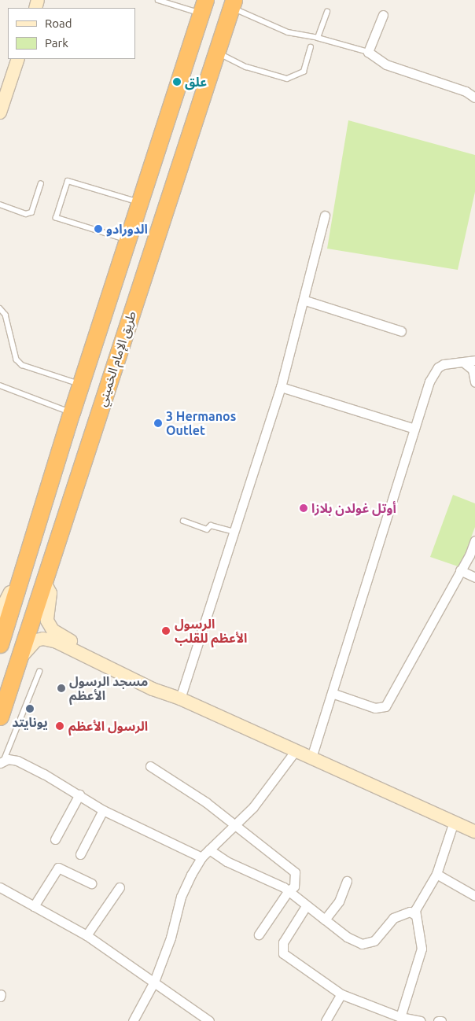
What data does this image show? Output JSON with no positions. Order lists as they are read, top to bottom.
{
  "streets": {
    "highway": ["طريق الإمام الخميني"]
  },
  "places": [
    "علق",
    "الدورادو",
    "3 Hermanos Outlet",
    "أوتل غولدن بلازا",
    "الرسول الأعظم للقلب",
    "مسجد الرسول الأعظم",
    "يونايتد",
    "الرسول الأعظم"
  ],
  "legend": ["Road", "Park"]
}
